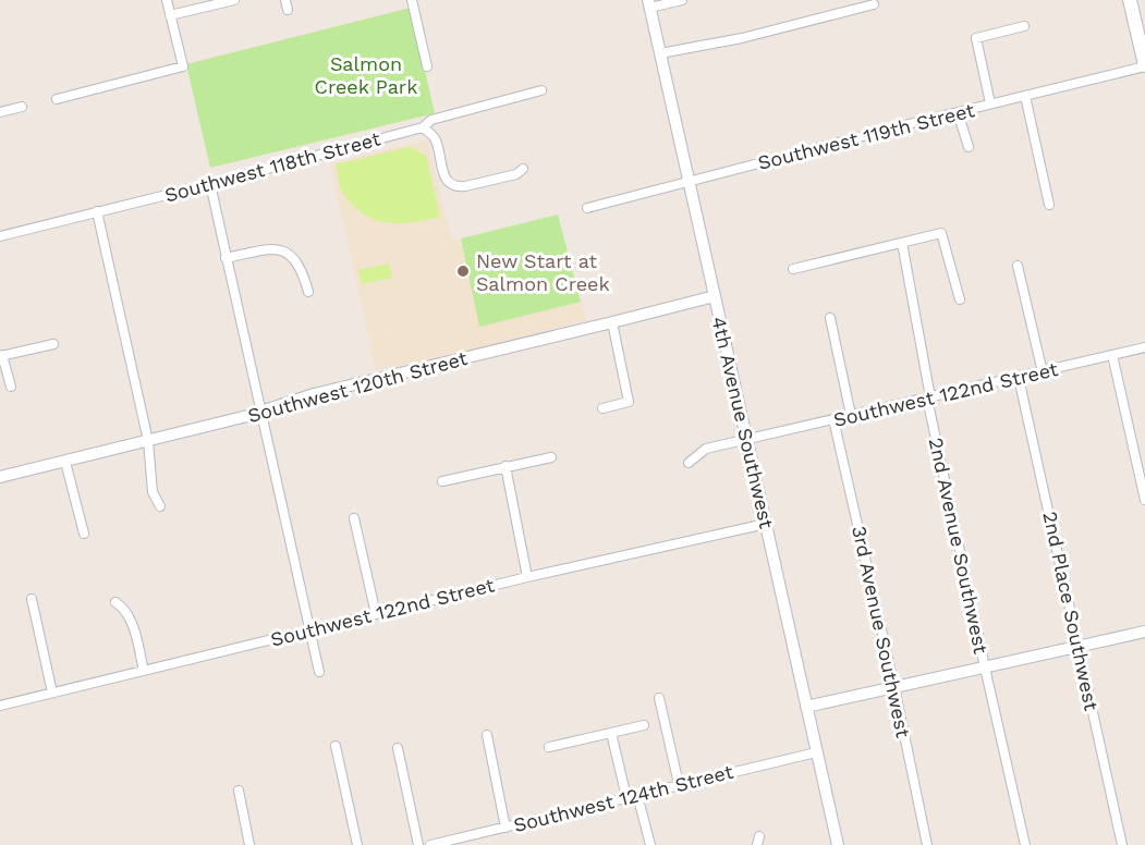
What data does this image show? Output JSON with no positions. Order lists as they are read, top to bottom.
{
  "streets": {
    "street": [
      "Southwest 119th Street",
      "Southwest 118th Street",
      "Southwest 120th Street",
      "Southwest 122nd Street",
      "4th Avenue Southwest",
      "2nd Avenue Southwest",
      "2nd Place Southwest",
      "3rd Avenue Southwest",
      "Southwest 124th Street"
    ]
  },
  "crossings": [
    ["Southwest 119th Street", "4th Avenue Southwest"],
    ["Southwest 120th Street", "4th Avenue Southwest"],
    ["Southwest 122nd Street", "4th Avenue Southwest"],
    ["Southwest 122nd Street", "2nd Avenue Southwest"],
    ["Southwest 122nd Street", "2nd Place Southwest"],
    ["Southwest 122nd Street", "3rd Avenue Southwest"],
    ["4th Avenue Southwest", "Southwest 124th Street"]
  ],
  "parks": ["Salmon Creek Park"],
  "places": ["New Start at Salmon Creek"]
}
